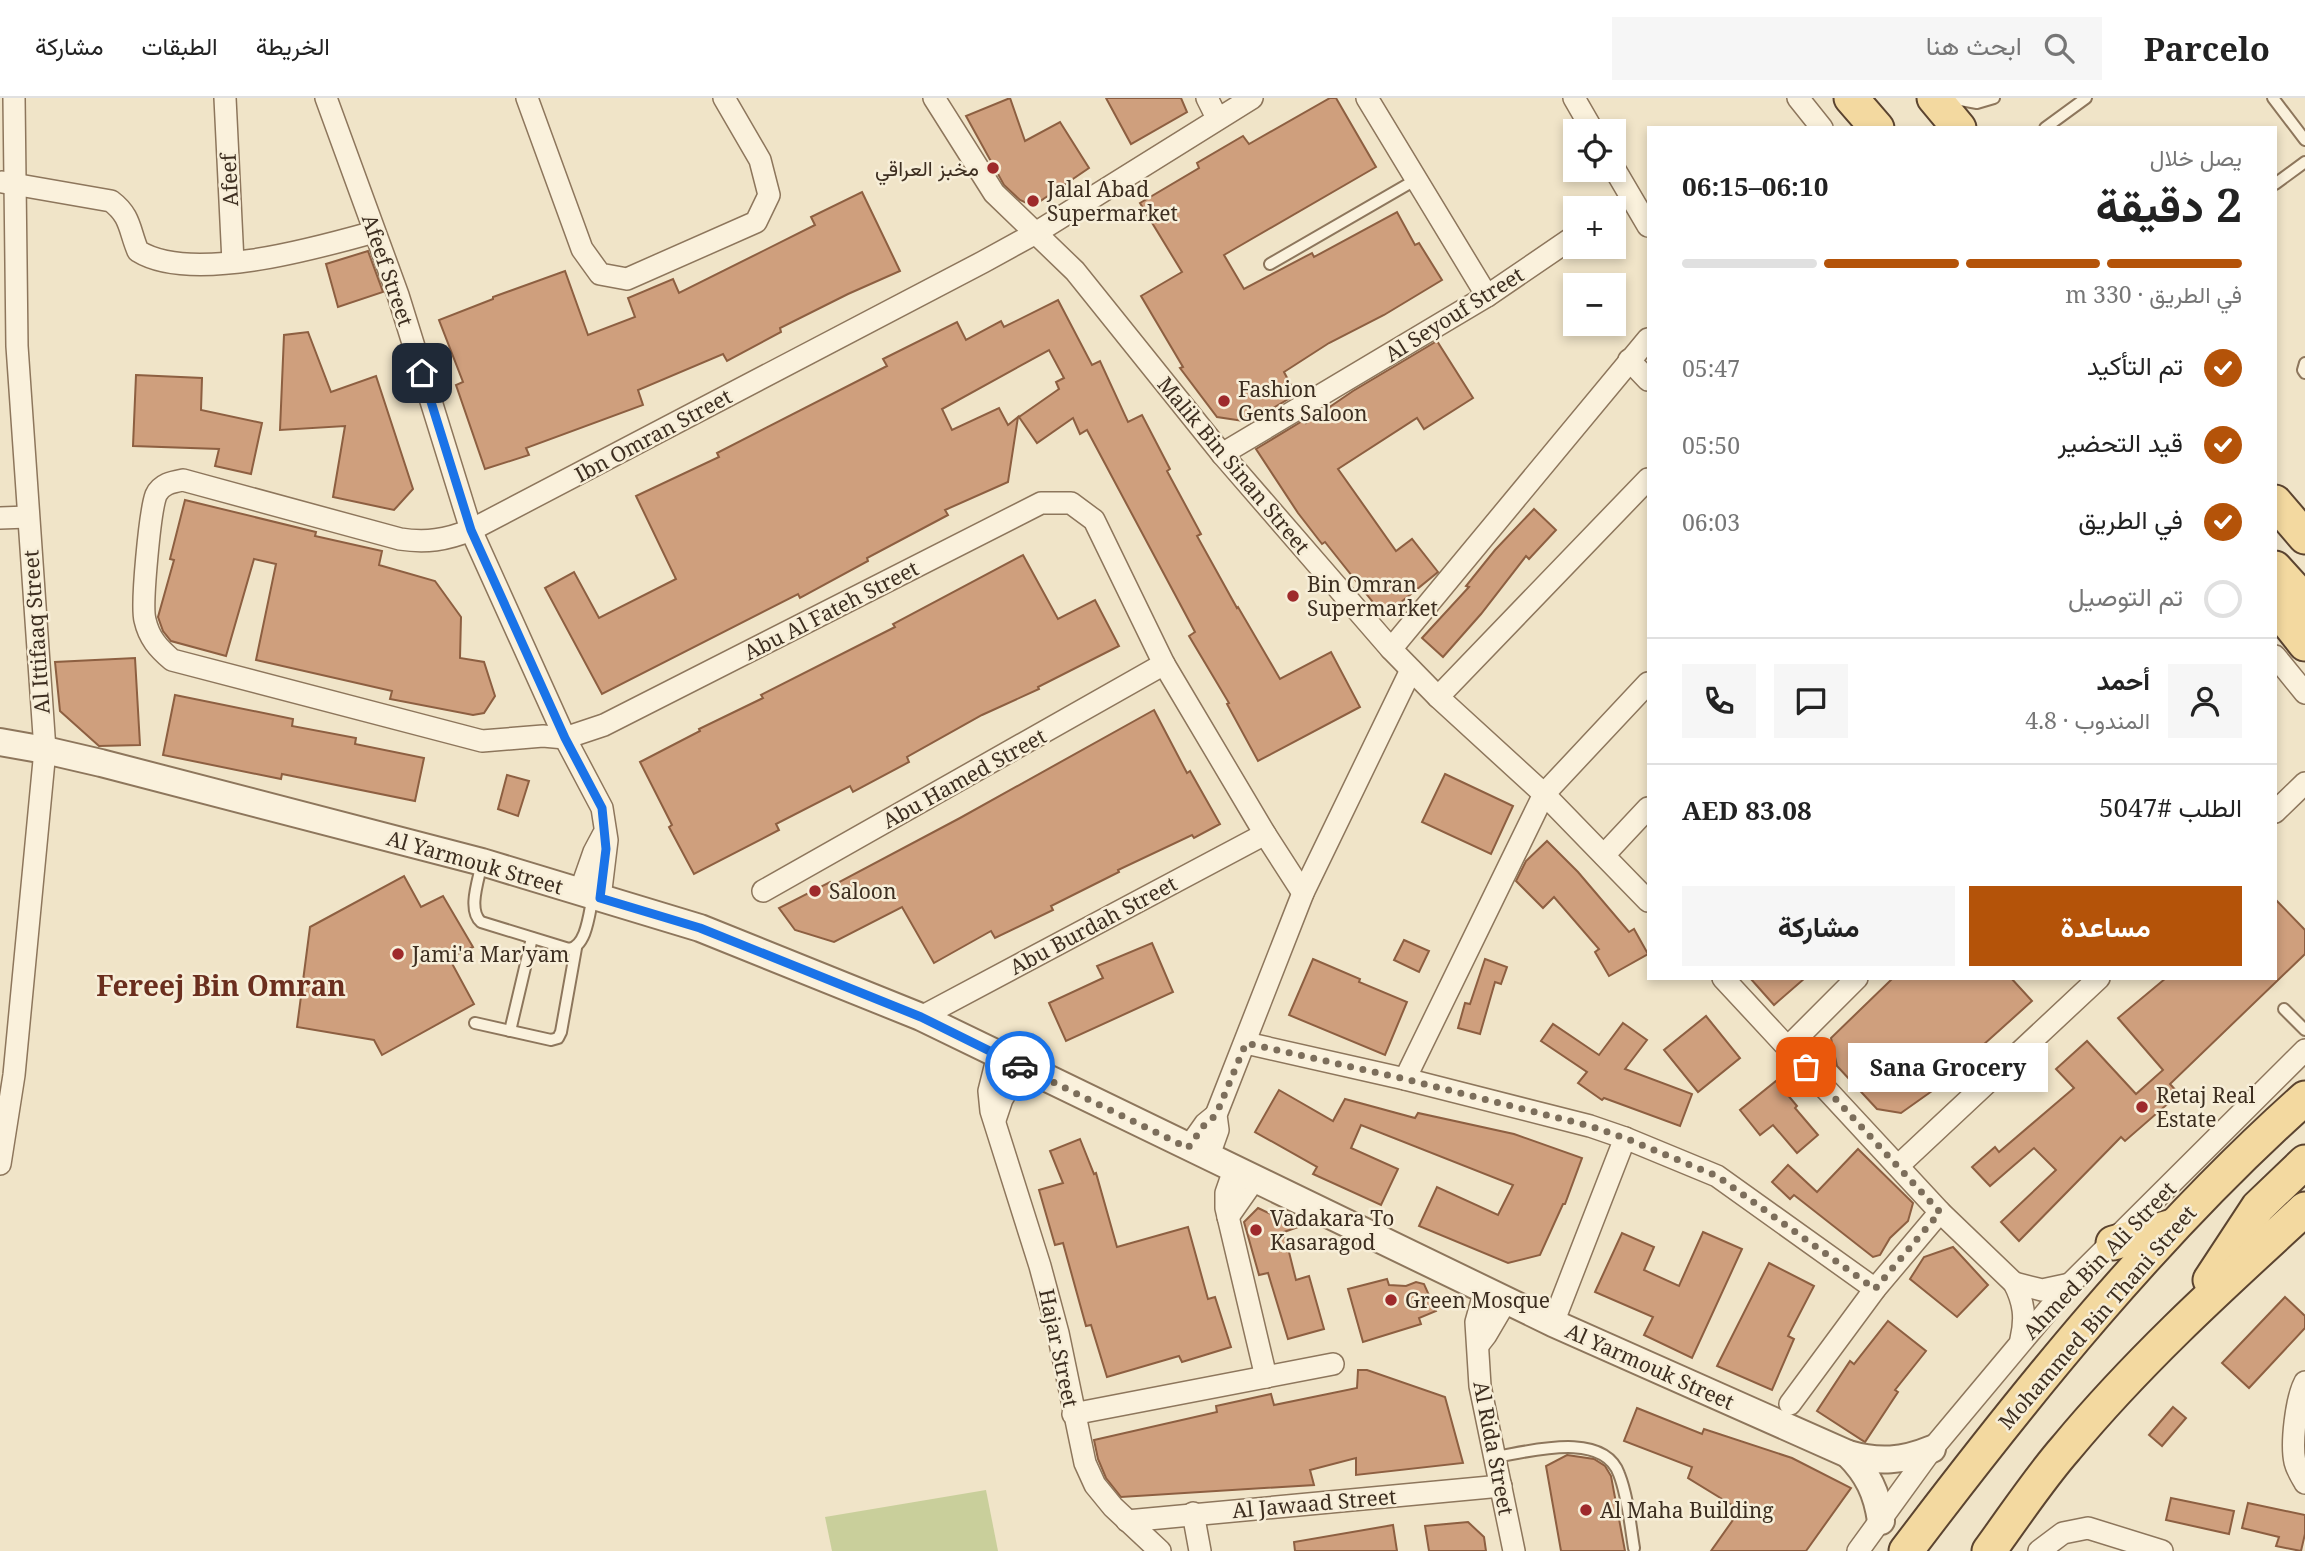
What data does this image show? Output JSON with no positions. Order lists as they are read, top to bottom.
{
  "streets": {
    "main road": ["Mohammed Bin Thani Street"],
    "street": [
      "Afeef",
      "Afeef Street",
      "Al Seyouf Street",
      "Ibn Omran Street",
      "Malik Bin Sinan Street",
      "Abu Al Fateh Street",
      "Al Ittifaaq Street",
      "Abu Hamed Street",
      "Al Yarmouk Street",
      "Abu Burdah Street",
      "Ahmed Bin Ali Street",
      "Hajar Street",
      "Al Rida Street",
      "Al Jawaad Street"
    ]
  },
  "crossings": [
    ["Afeef Street", "Ibn Omran Street"],
    ["Afeef Street", "Abu Al Fateh Street"],
    ["Afeef Street", "Al Yarmouk Street"],
    ["Al Seyouf Street", "Malik Bin Sinan Street"],
    ["Ibn Omran Street", "Malik Bin Sinan Street"],
    ["Ibn Omran Street", "Abu Al Fateh Street"],
    ["Abu Al Fateh Street", "Abu Hamed Street"],
    ["Abu Al Fateh Street", "Abu Burdah Street"],
    ["Al Ittifaaq Street", "Al Yarmouk Street"],
    ["Al Yarmouk Street", "Abu Burdah Street"],
    ["Al Yarmouk Street", "Ahmed Bin Ali Street"],
    ["Al Yarmouk Street", "Hajar Street"],
    ["Al Yarmouk Street", "Al Rida Street"],
    ["Hajar Street", "Al Jawaad Street"],
    ["Al Rida Street", "Al Jawaad Street"]
  ],
  "districts": ["Fereej Bin Omran"],
  "places": [
    "مخبز العراقي",
    "Jalal Abad Supermarket",
    "Fashion Gents Saloon",
    "Bin Omran Supermarket",
    "Saloon",
    "Jami'a Mar'yam",
    "Sana Grocery",
    "Retaj Real Estate",
    "Vadakara To Kasaragod",
    "Green Mosque",
    "Al Maha Building"
  ],
  "page": {
    "header": "Parcelo",
    "search": "ابحث هنا",
    "nav": ["الخريطة", "الطبقات", "مشاركة"],
    "map_buttons": ["+", "−"],
    "heading": ["2 دقيقة", "يصل خلال", "06:10–06:15"],
    "panel": [
      "أحمد",
      "المندوب · 4.8",
      "الطلب #5047",
      "AED 83.08"
    ],
    "bar": "في الطريق · 330 m",
    "list": [
      ["تم التأكيد", "05:47"],
      ["قيد التحضير", "05:50"],
      ["في الطريق", "06:03"],
      "تم التوصيل"
    ],
    "buttons": ["مساعدة", "مشاركة"],
    "bubble": "Sana Grocery"
  }
}
